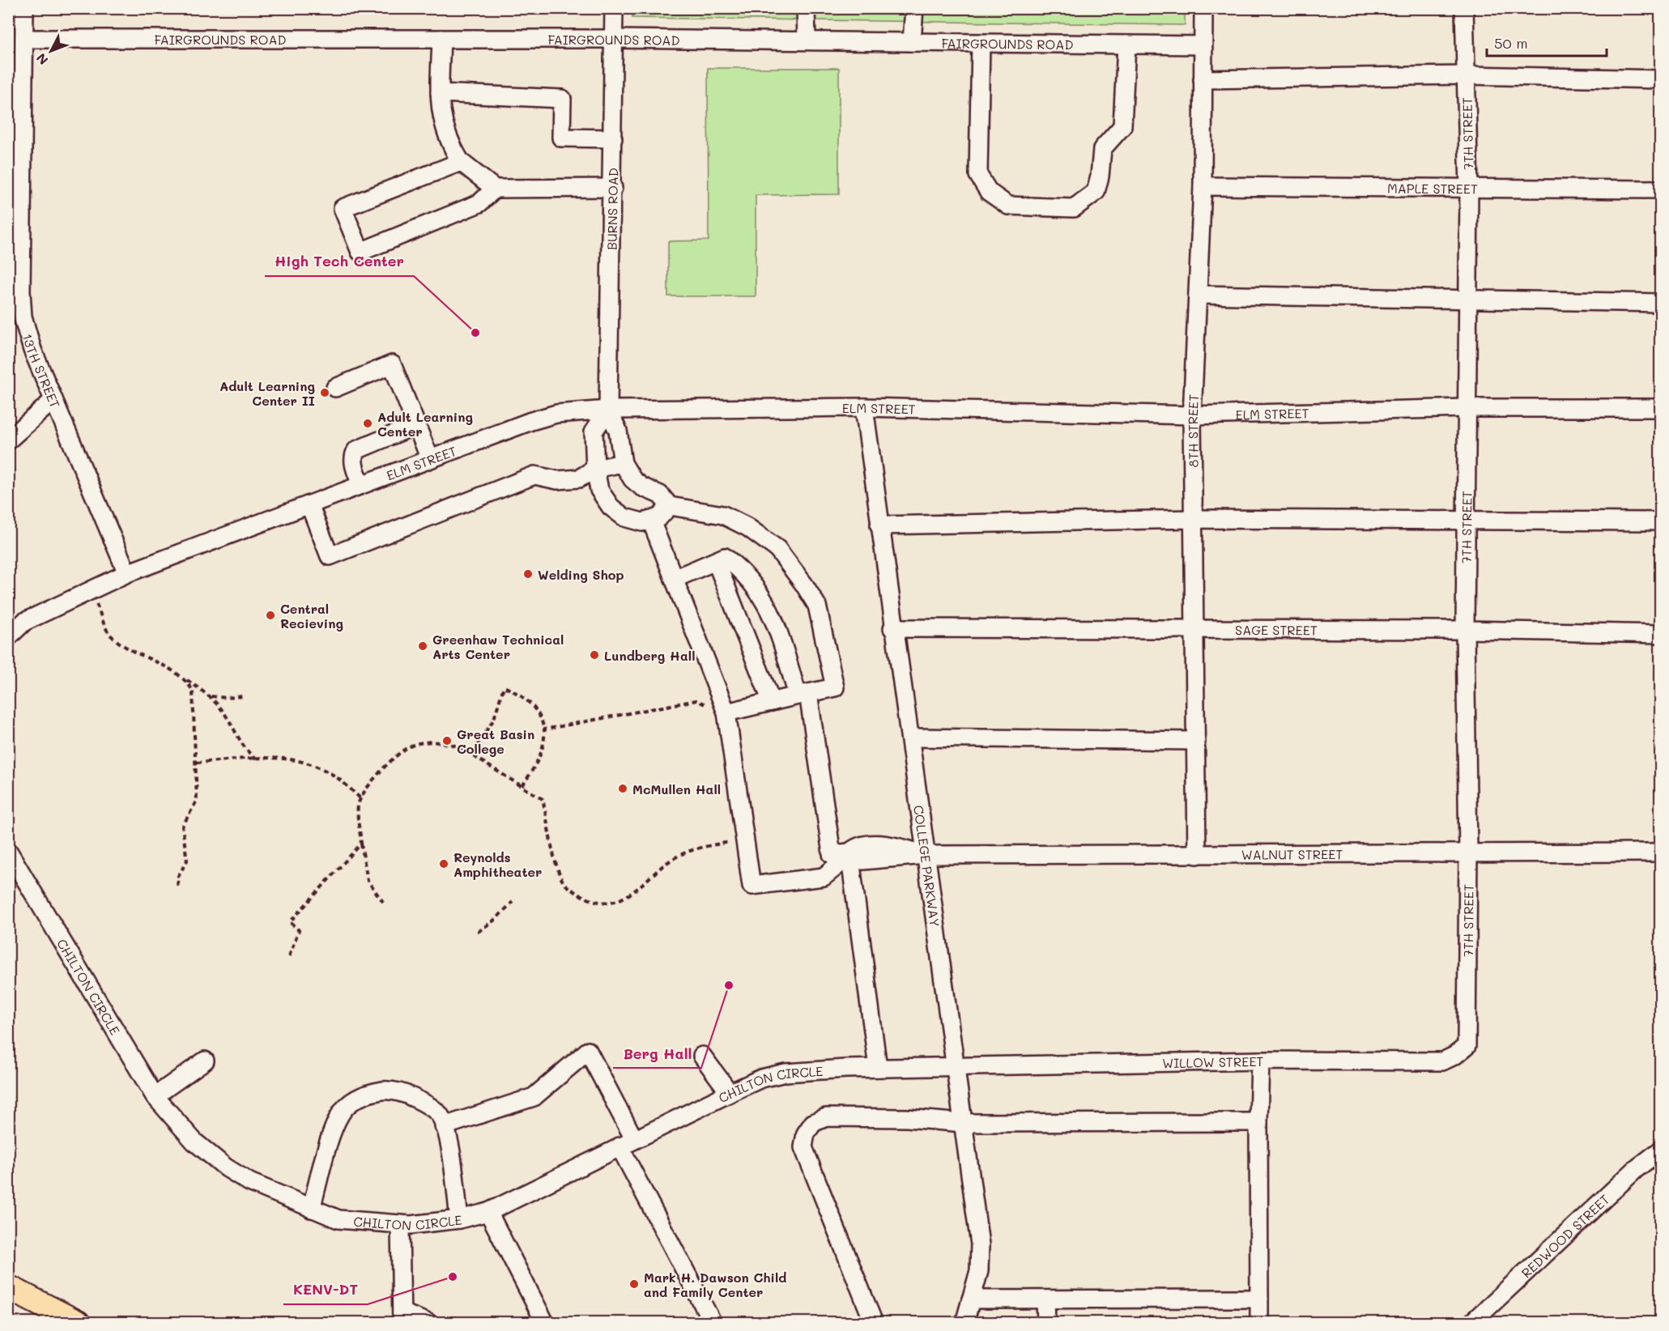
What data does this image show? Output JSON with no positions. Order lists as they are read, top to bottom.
{
  "streets": {
    "street": [
      "FAIRGROUNDS ROAD",
      "7TH STREET",
      "MAPLE STREET",
      "BURNS ROAD",
      "13TH STREET",
      "ELM STREET",
      "8TH STREET",
      "SAGE STREET",
      "WALNUT STREET",
      "COLLEGE PARKWAY",
      "CHILTON CIRCLE",
      "WILLOW STREET",
      "REDWOOD STREET"
    ]
  },
  "crossings": [
    ["FAIRGROUNDS ROAD", "BURNS ROAD"],
    ["FAIRGROUNDS ROAD", "13TH STREET"],
    ["FAIRGROUNDS ROAD", "8TH STREET"],
    ["7TH STREET", "MAPLE STREET"],
    ["7TH STREET", "ELM STREET"],
    ["7TH STREET", "SAGE STREET"],
    ["7TH STREET", "WALNUT STREET"],
    ["7TH STREET", "WILLOW STREET"],
    ["MAPLE STREET", "8TH STREET"],
    ["BURNS ROAD", "ELM STREET"],
    ["13TH STREET", "ELM STREET"],
    ["ELM STREET", "8TH STREET"],
    ["ELM STREET", "COLLEGE PARKWAY"],
    ["8TH STREET", "SAGE STREET"],
    ["8TH STREET", "WALNUT STREET"],
    ["SAGE STREET", "COLLEGE PARKWAY"],
    ["WALNUT STREET", "COLLEGE PARKWAY"],
    ["COLLEGE PARKWAY", "CHILTON CIRCLE"],
    ["COLLEGE PARKWAY", "WILLOW STREET"],
    ["CHILTON CIRCLE", "WILLOW STREET"]
  ],
  "places": [
    "High Tech Center",
    "Adult Learning Center II",
    "Adult Learning Center",
    "Welding Shop",
    "Central Recieving",
    "Greenhaw Technical Arts Center",
    "Lundberg Hall",
    "Great Basin College",
    "McMullen Hall",
    "Reynolds Amphitheater",
    "Berg Hall",
    "KENV-DT",
    "Mark H. Dawson Child and Family Center"
  ],
  "scale_bar": "50 m",
  "north": "bottom left"
}
